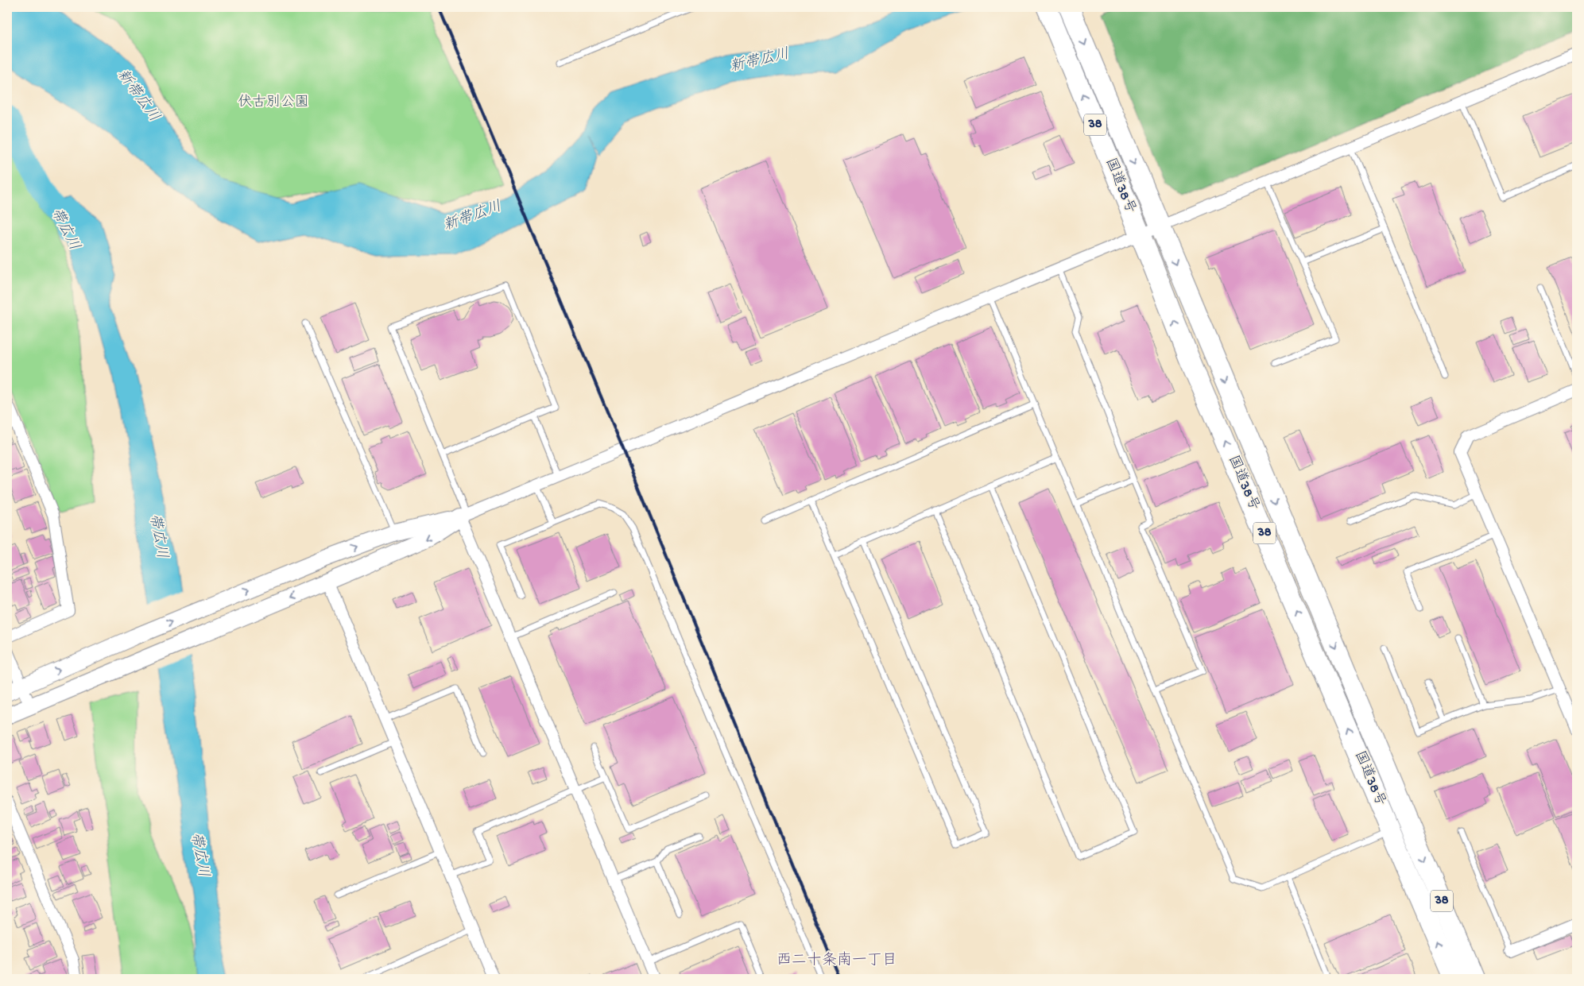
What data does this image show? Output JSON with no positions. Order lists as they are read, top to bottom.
{
  "streets": {
    "highway": ["38", "国道38号"]
  },
  "districts": ["西二十条南一丁目"],
  "water": ["新帯広川", "帯広川"],
  "parks": ["伏古別公園"]
}
